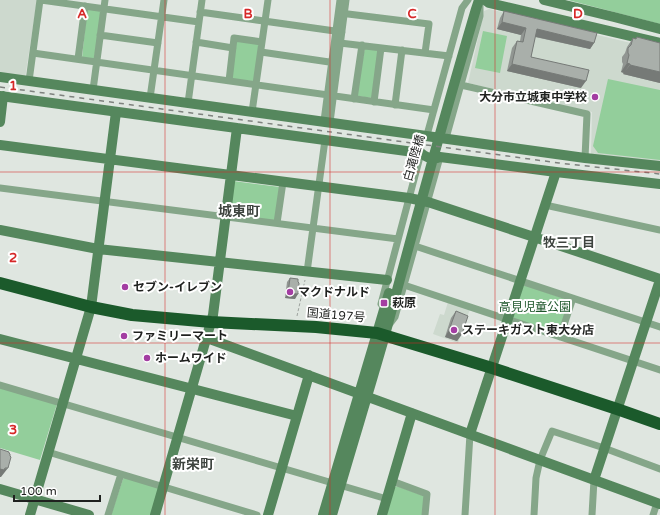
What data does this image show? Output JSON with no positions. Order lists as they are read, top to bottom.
{
  "streets": {
    "highway": ["国道197号"],
    "street": ["白滝陸橋"]
  },
  "crossings": [
    ["白滝陸橋", "国道197号"]
  ],
  "districts": ["城東町", "牧三丁目", "新栄町"],
  "parks": ["高見児童公園"],
  "places": {
    "other": [
      "大分市立城東中学校",
      "セブン-イレブン",
      "マクドナルド",
      "ステーキガスト東大分店",
      "ファミリーマート",
      "ホームワイド"
    ],
    "transit": ["萩原"]
  },
  "scale_bar": "100 m",
  "grid": {
    "columns": [
      "A",
      "B",
      "C",
      "D"
    ],
    "rows": ["1", "2", "3"]
  }
}
